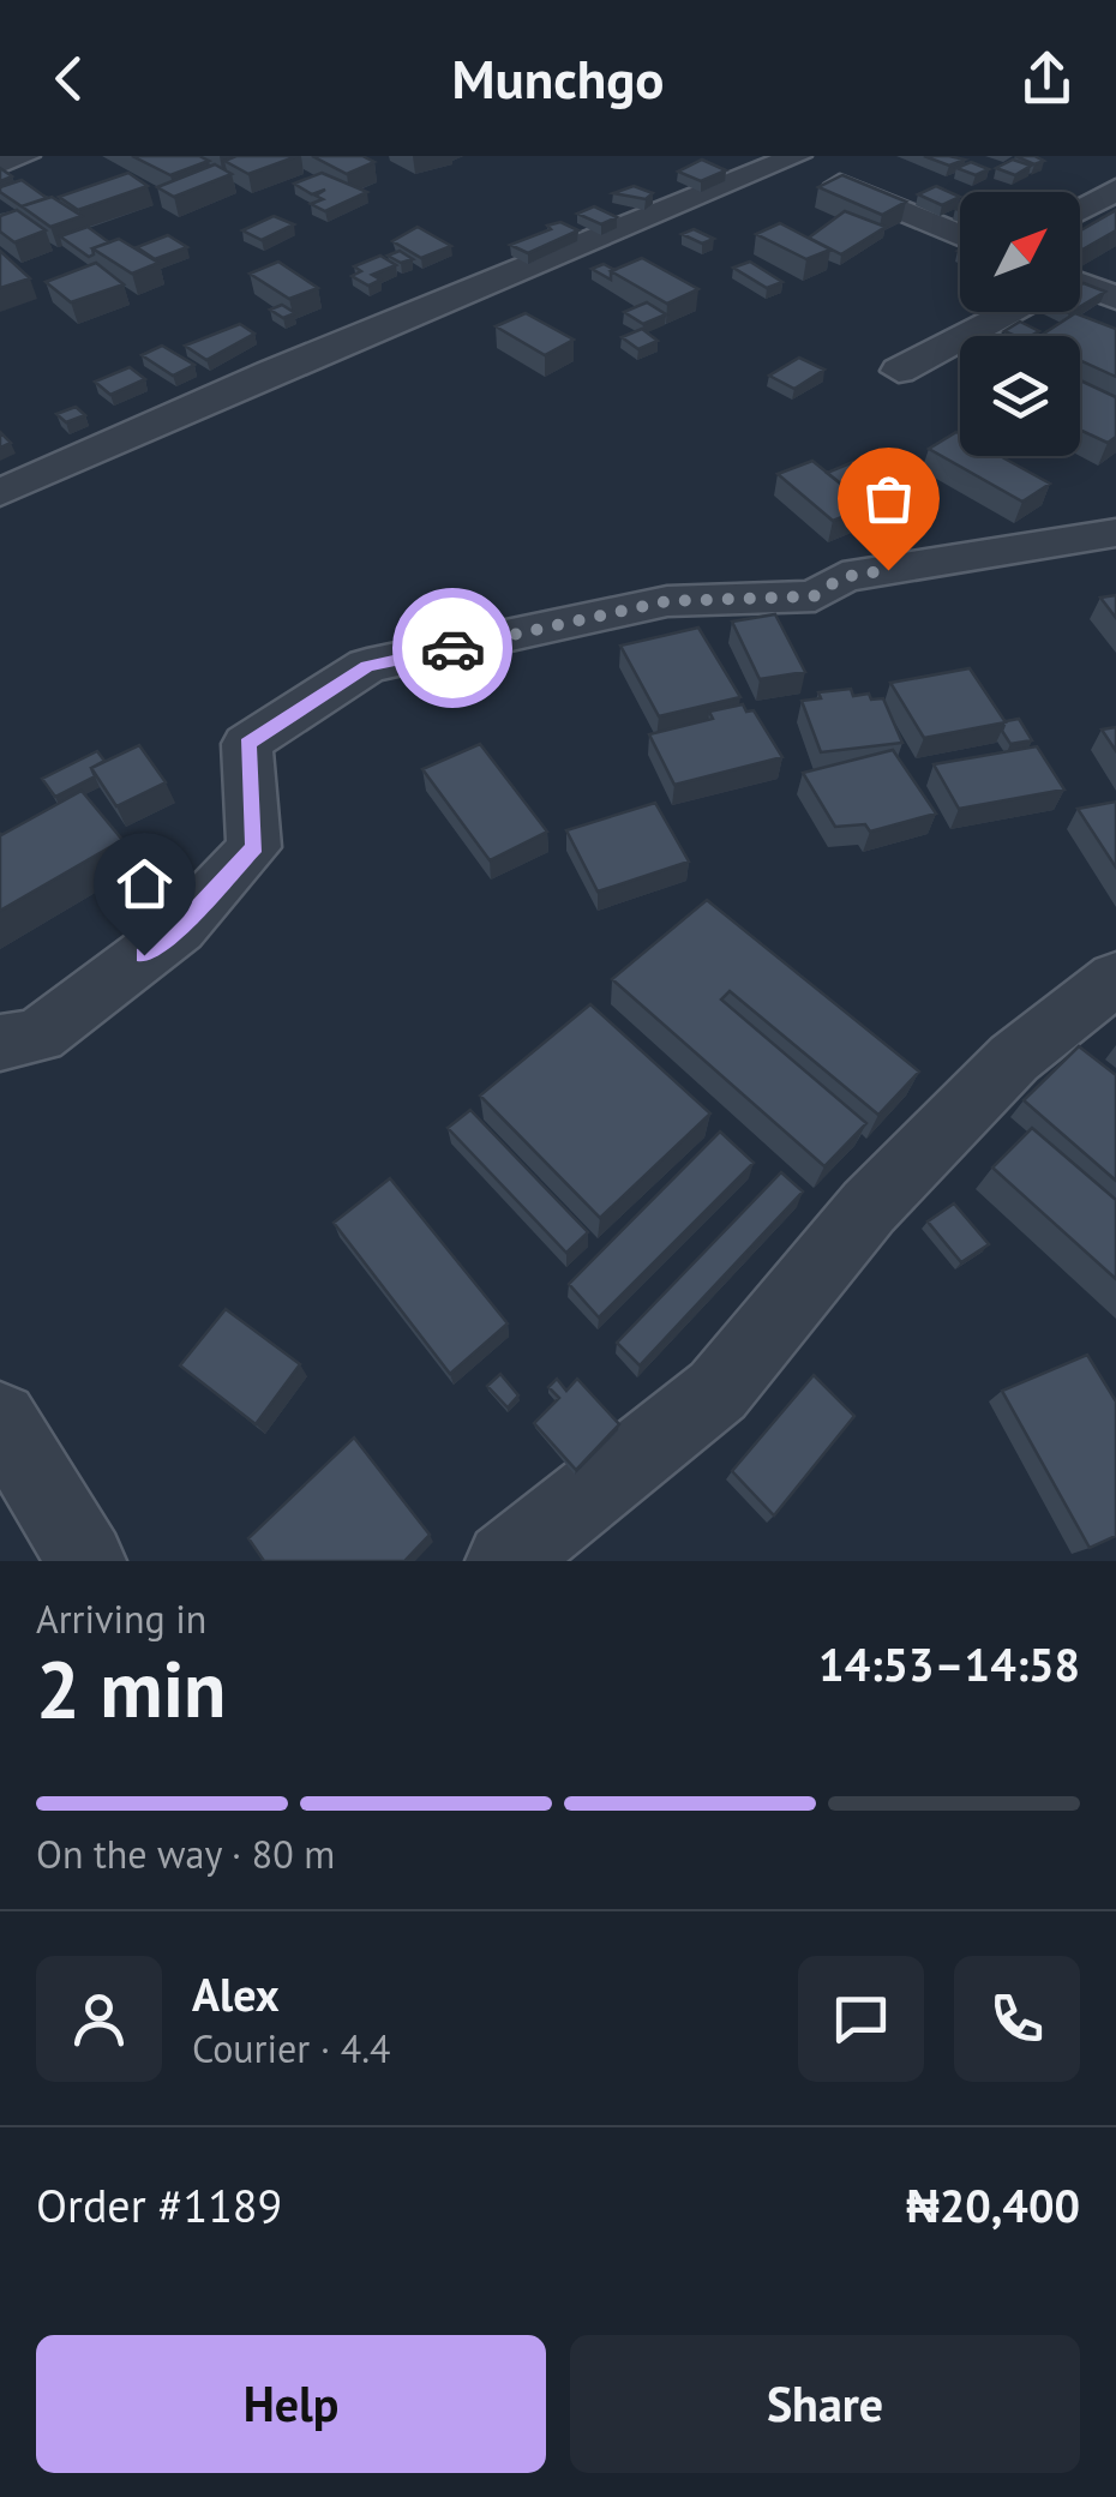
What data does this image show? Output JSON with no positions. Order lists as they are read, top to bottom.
{
  "north": "top right",
  "page": {
    "header": "Munchgo",
    "heading": ["2 min", "Arriving in", "14:53–14:58"],
    "panel": [
      "Alex",
      "Courier · 4.4",
      "Order #1189",
      "₦20,400"
    ],
    "bar": "On the way · 80 m",
    "buttons": ["Help", "Share"]
  }
}
